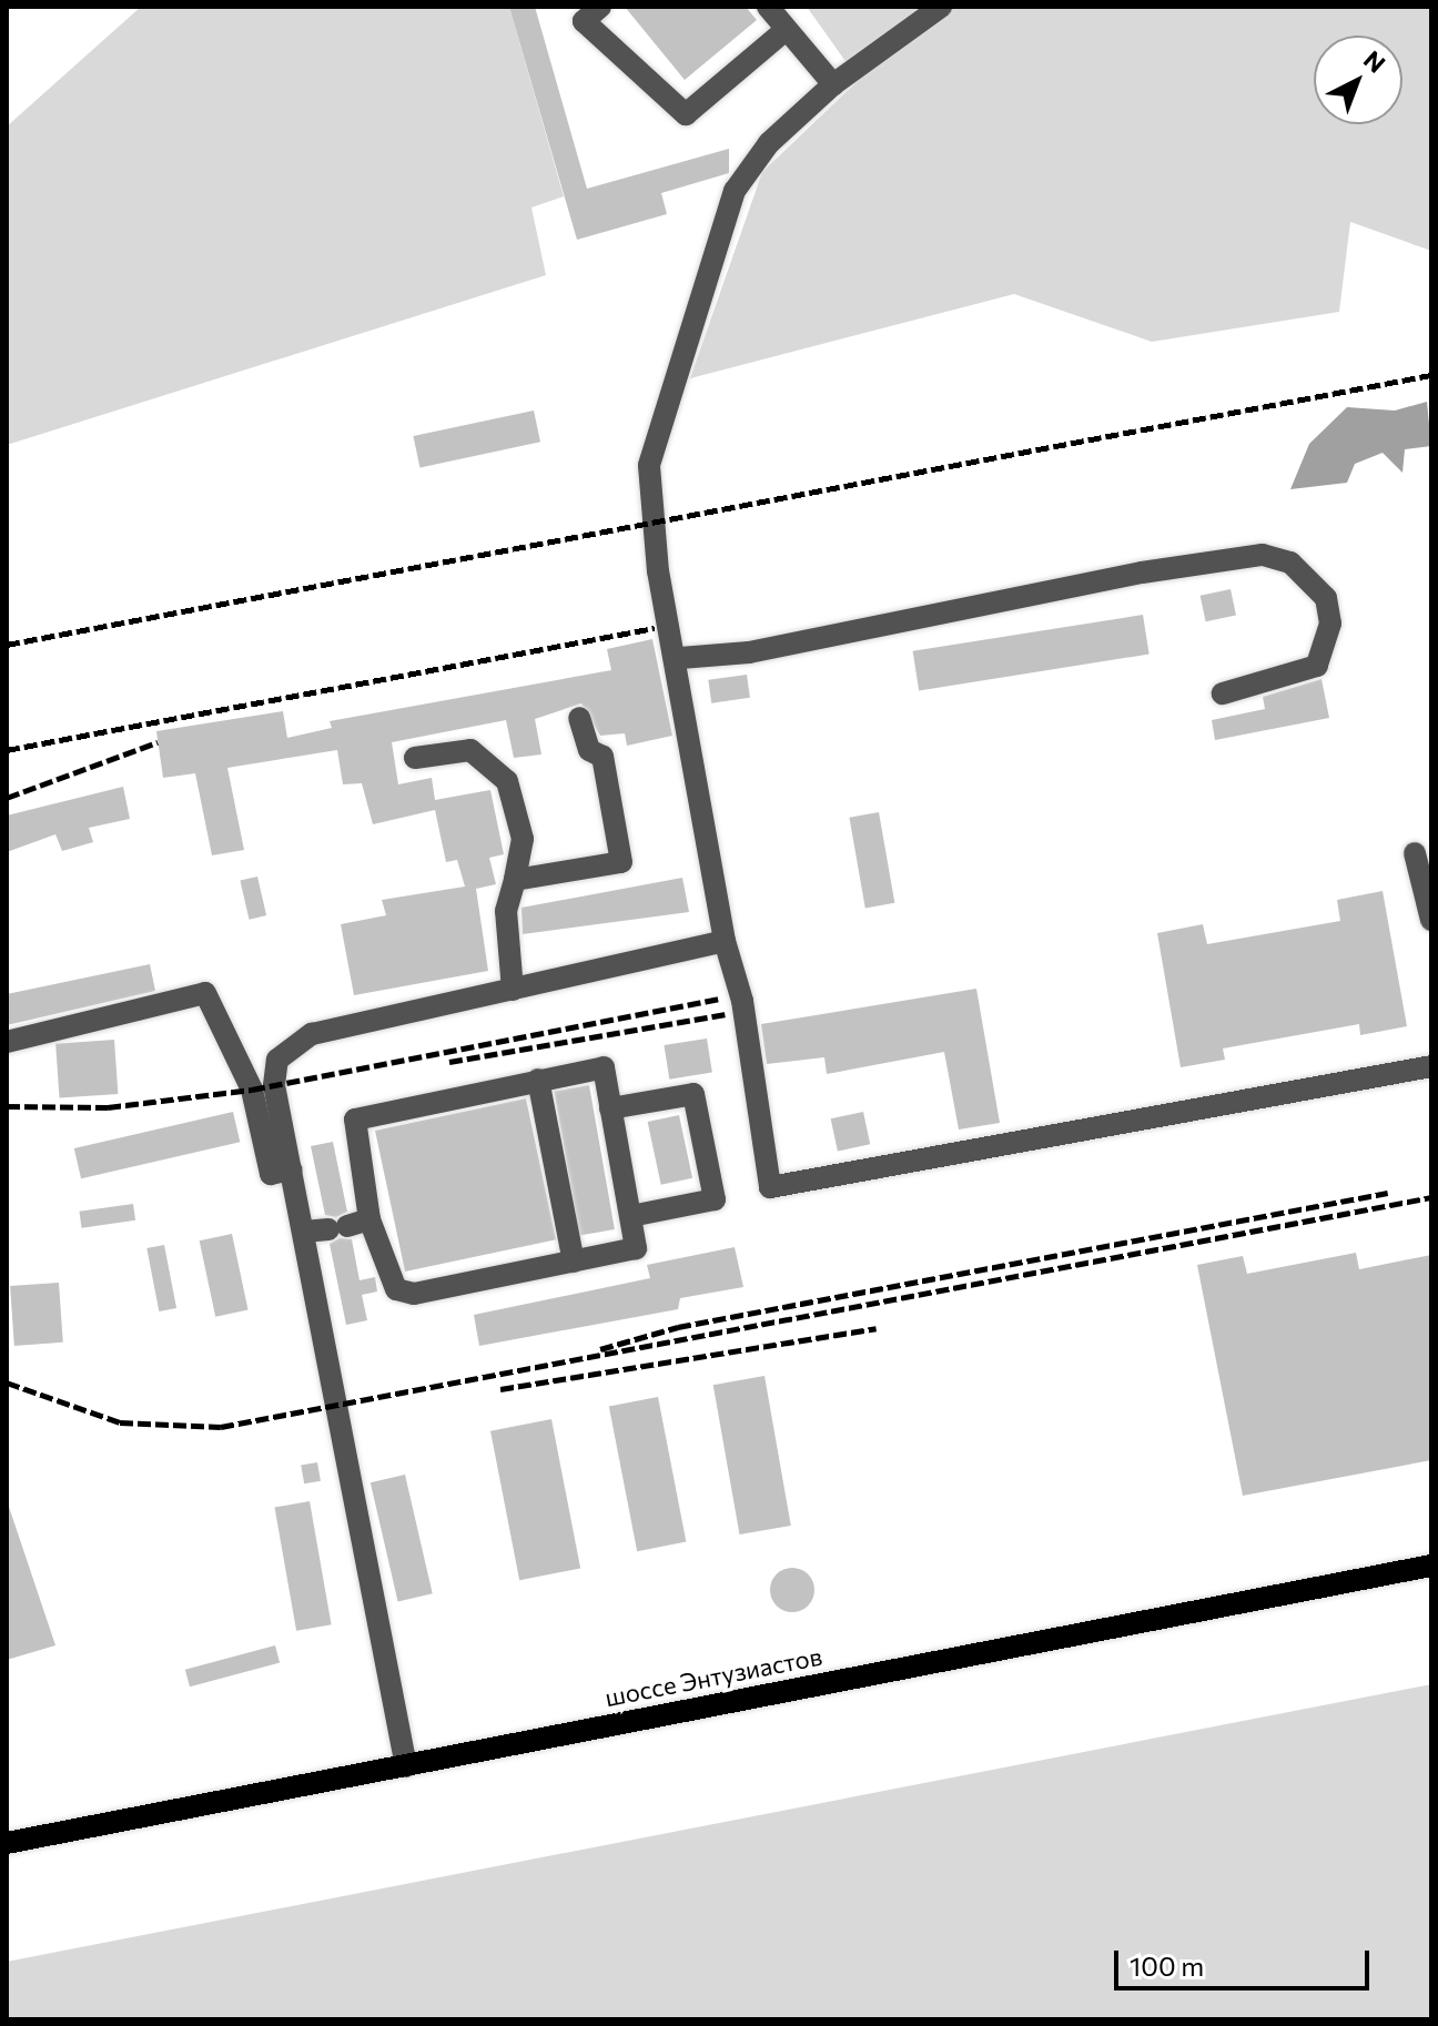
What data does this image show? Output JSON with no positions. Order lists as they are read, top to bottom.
{
  "streets": {
    "main road": ["шоссе Энтузиастов"]
  },
  "scale_bar": "100 m",
  "north": "top right"
}
